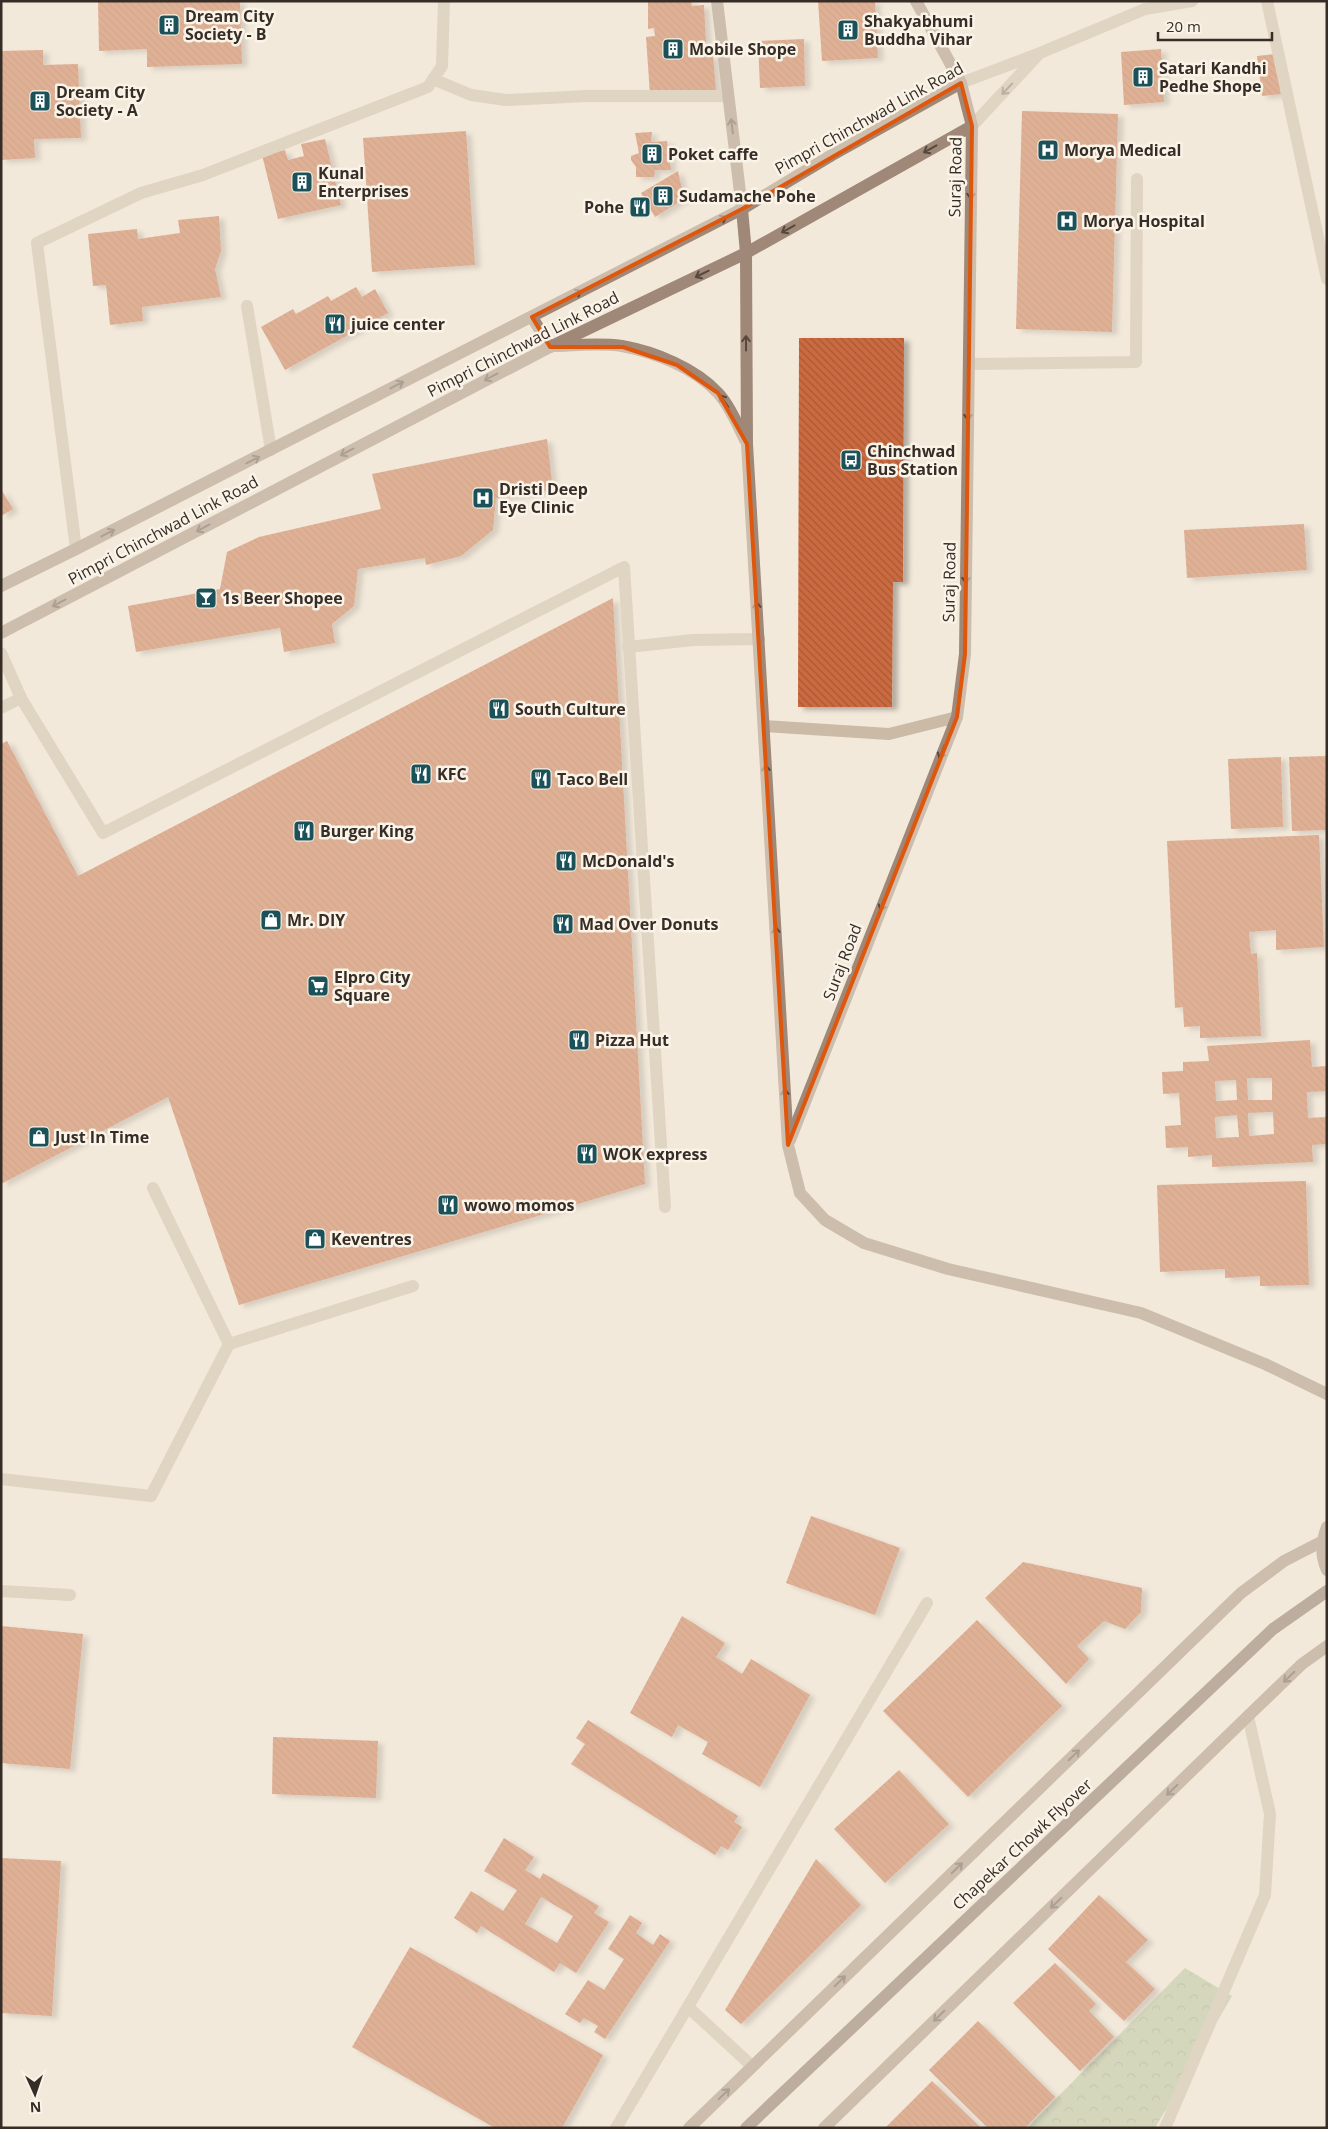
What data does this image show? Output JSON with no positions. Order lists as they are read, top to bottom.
{
  "streets": {
    "main road": ["Pimpri Chinchwad Link Road", "Suraj Road", "Chapekar Chowk Flyover"]
  },
  "crossings": [
    ["Pimpri Chinchwad Link Road", "Suraj Road"]
  ],
  "one_way": ["Suraj Road"],
  "places": {
    "building": [
      "Dream City Society - B",
      "Shakyabhumi Buddha Vihar",
      "Mobile Shope",
      "Satari Kandhi Pedhe Shope",
      "Dream City Society - A",
      "Poket caffe",
      "Kunal Enterprises",
      "Sudamache Pohe"
    ],
    "hospital": ["Morya Medical", "Morya Hospital", "Dristi Deep Eye Clinic"],
    "restaurant": [
      "Pohe",
      "juice center",
      "South Culture",
      "KFC",
      "Taco Bell",
      "Burger King",
      "McDonald's",
      "Mad Over Donuts",
      "Pizza Hut",
      "WOK express",
      "wowo momos"
    ],
    "bus stop": ["Chinchwad Bus Station"],
    "bar": ["1s Beer Shopee"],
    "shop": ["Mr. DIY", "Just In Time", "Keventres"],
    "supermarket": ["Elpro City Square"]
  },
  "scale_bar": "20 m",
  "north": "bottom"
}
